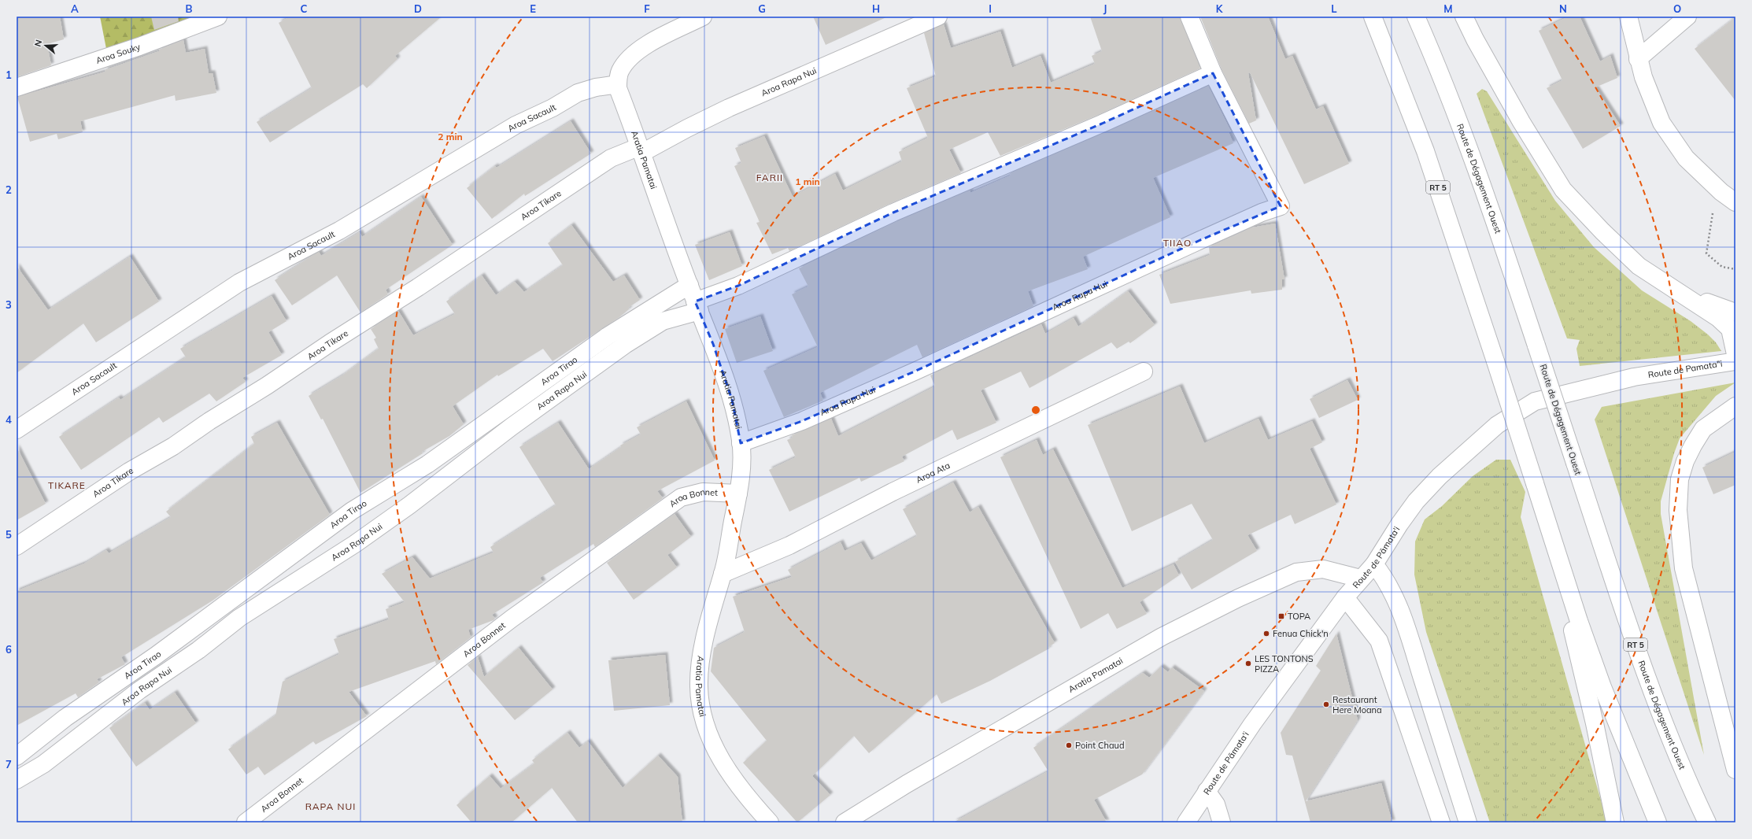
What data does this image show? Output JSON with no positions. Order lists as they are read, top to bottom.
{
  "streets": {
    "main road": [
      "Aroa Souky",
      "Aroa Rapa Nui",
      "Aroa Sacault",
      "Aratia Pamatai",
      "Route de Dégagement Ouest",
      "RT 5",
      "Aroa Tikare",
      "Route de Pamata\"i",
      "Aroa Tirao",
      "Aroa Ata",
      "Aroa Bonnet",
      "Route de Pāmata'i"
    ]
  },
  "crossings": [
    ["Aroa Rapa Nui", "Aratia Pamatai"],
    ["Aroa Rapa Nui", "Aroa Tikare"],
    ["Aroa Sacault", "Aratia Pamatai"],
    ["Aratia Pamatai", "Aroa Tikare"],
    ["Aratia Pamatai", "Aroa Tirao"],
    ["Aratia Pamatai", "Aroa Ata"],
    ["Aratia Pamatai", "Aroa Bonnet"],
    ["Aratia Pamatai", "Route de Pāmata'i"],
    ["Route de Pamata\"i", "Route de Pāmata'i"]
  ],
  "districts": [
    "FARII",
    "TIIAO",
    "TIKARE",
    "RAPA NUI"
  ],
  "places": {
    "transit": ["TOPA"],
    "other": [
      "Fenua Chick'n",
      "LES TONTONS PIZZA",
      "Restaurant Here Moana",
      "Point Chaud"
    ]
  },
  "north": "left",
  "grid": {
    "columns": [
      "A",
      "B",
      "C",
      "D",
      "E",
      "F",
      "G",
      "H",
      "I",
      "J",
      "K",
      "L",
      "M",
      "N",
      "O"
    ],
    "rows": [
      "1",
      "2",
      "3",
      "4",
      "5",
      "6",
      "7"
    ]
  },
  "rings": ["2 min", "1 min"]
}
